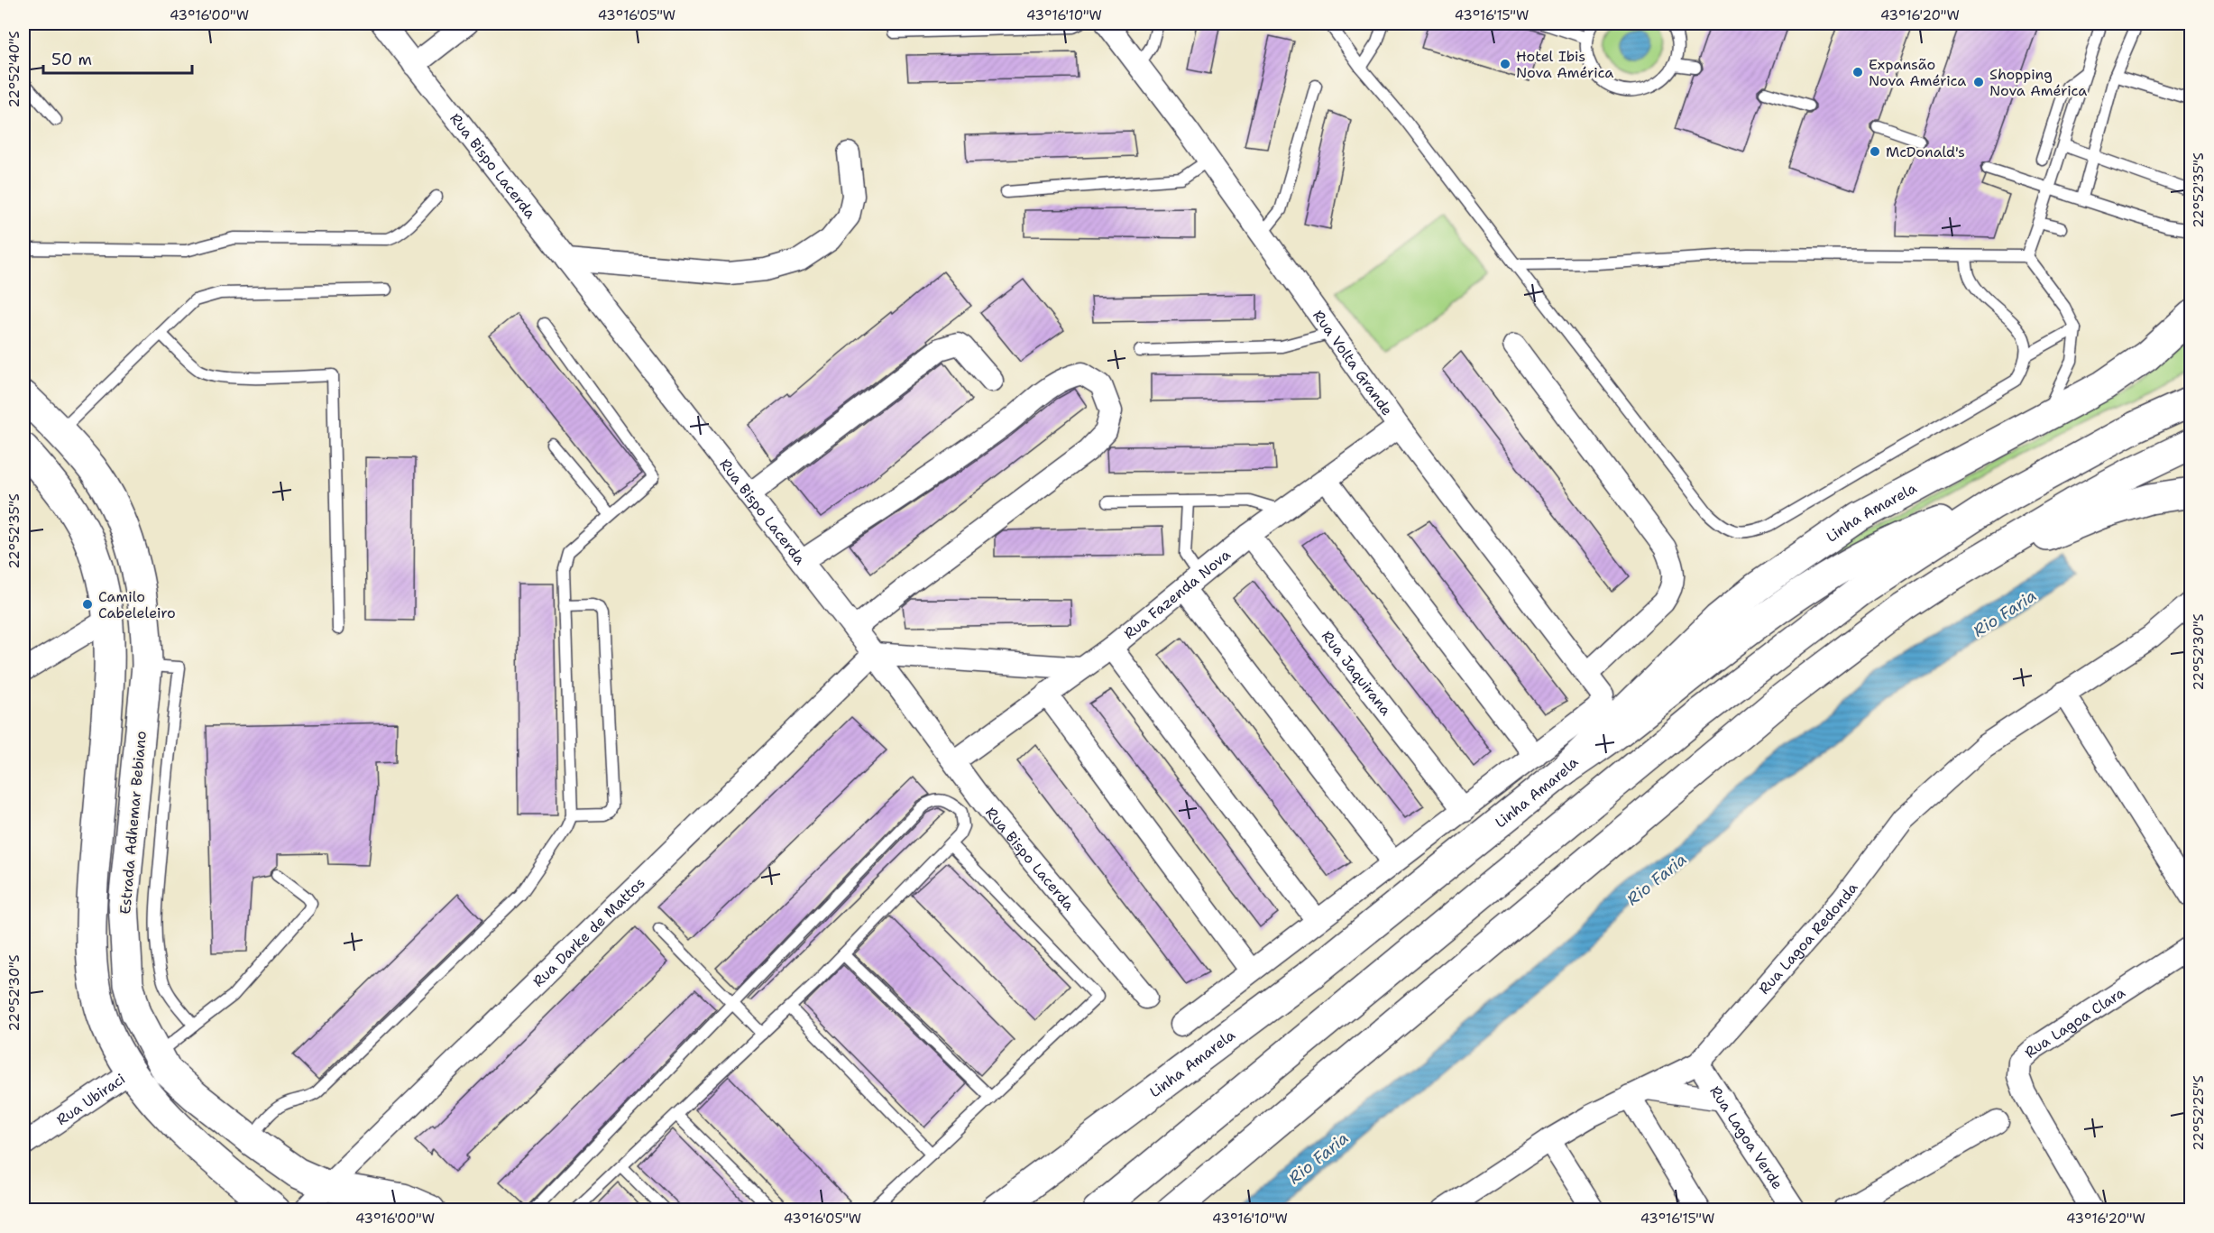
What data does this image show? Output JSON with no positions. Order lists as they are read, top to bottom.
{
  "streets": {
    "main road": ["Linha Amarela", "Estrada Adhemar Bebiano"],
    "street": [
      "Rua Bispo Lacerda",
      "Rua Volta Grande",
      "Rua Fazenda Nova",
      "Rua Jaquirana",
      "Rua Darke de Mattos",
      "Rua Lagoa Redonda",
      "Rua Lagoa Clara",
      "Rua Ubiraci",
      "Rua Lagoa Verde"
    ]
  },
  "crossings": [
    ["Rua Bispo Lacerda", "Rua Fazenda Nova"],
    ["Rua Bispo Lacerda", "Rua Darke de Mattos"],
    ["Rua Volta Grande", "Rua Fazenda Nova"],
    ["Rua Fazenda Nova", "Rua Jaquirana"],
    ["Estrada Adhemar Bebiano", "Rua Darke de Mattos"],
    ["Rua Lagoa Redonda", "Rua Lagoa Verde"]
  ],
  "water": ["Rio Faria"],
  "places": [
    "Hotel Ibis Nova América",
    "Expansão Nova América",
    "Shopping Nova América",
    "McDonald's",
    "Camilo Cabeleleiro"
  ],
  "scale_bar": "50 m",
  "coordinates": [
    "43°16'00\"W",
    "43°16'05\"W",
    "43°16'10\"W",
    "43°16'15\"W",
    "43°16'20\"W",
    "22°52'40\"S",
    "22°52'35\"S",
    "22°52'30\"S",
    "22°52'25\"S"
  ]
}
